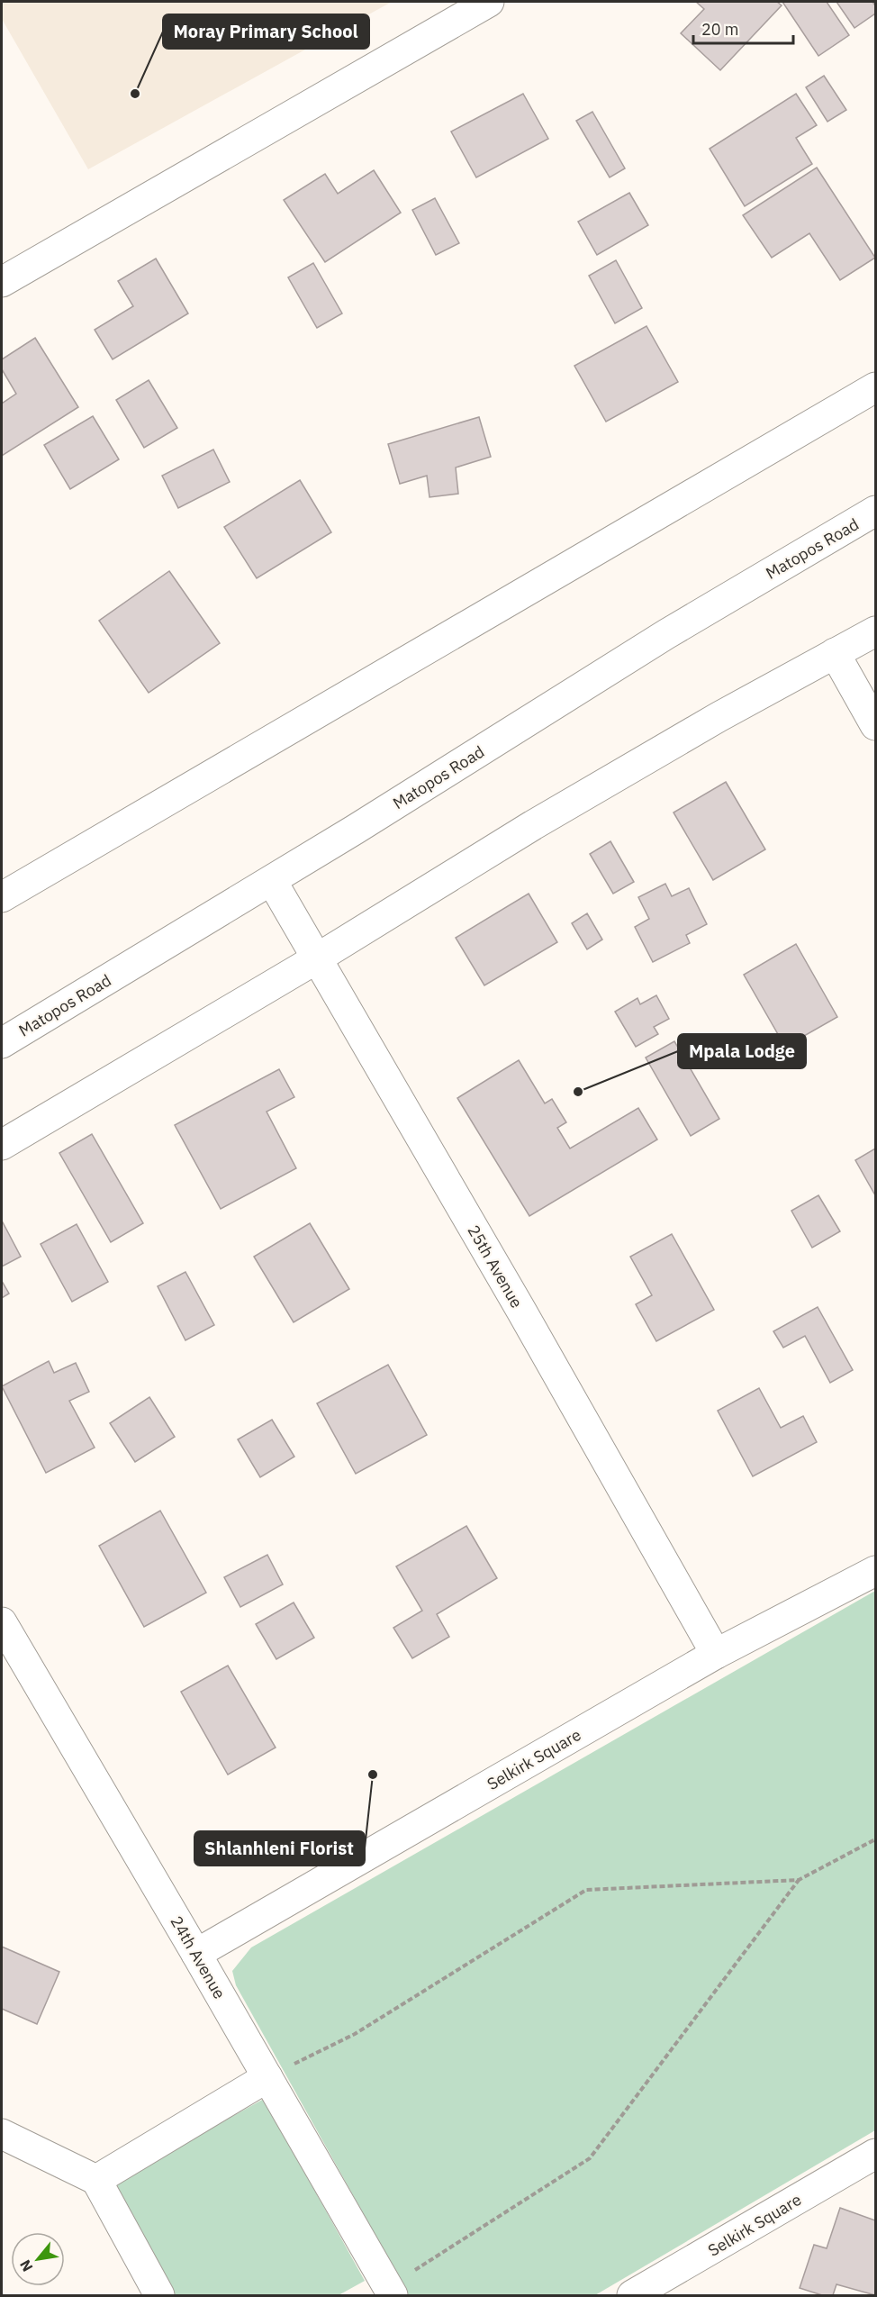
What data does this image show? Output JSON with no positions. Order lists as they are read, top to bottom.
{
  "streets": {
    "street": [
      "Matopos Road",
      "25th Avenue",
      "Selkirk Square",
      "24th Avenue"
    ]
  },
  "crossings": [
    ["Matopos Road", "25th Avenue"],
    ["25th Avenue", "Selkirk Square"],
    ["Selkirk Square", "24th Avenue"]
  ],
  "places": ["Moray Primary School", "Mpala Lodge", "Shlanhleni Florist"],
  "scale_bar": "20 m",
  "north": "bottom left"
}
